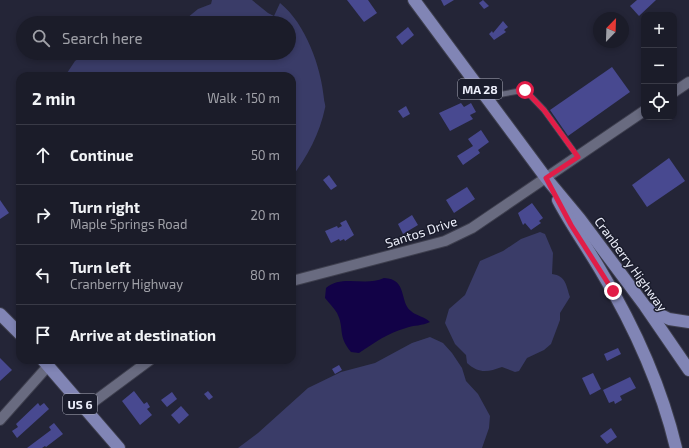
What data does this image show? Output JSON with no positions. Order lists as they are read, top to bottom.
{
  "streets": {
    "main road": ["MA 28", "Cranberry Highway", "US 6"],
    "street": ["Santos Drive"]
  },
  "crossings": [
    ["Santos Drive", "Cranberry Highway"]
  ],
  "north": "top right",
  "page": {
    "map_buttons": ["+", "−"],
    "search": "Search here",
    "heading": ["2 min", "Walk · 150 m"],
    "list": [
      ["Continue", "50 m"],
      ["Turn right", "Maple Springs Road", "20 m"],
      ["Turn left", "Cranberry Highway", "80 m"],
      "Arrive at destination"
    ]
  }
}
